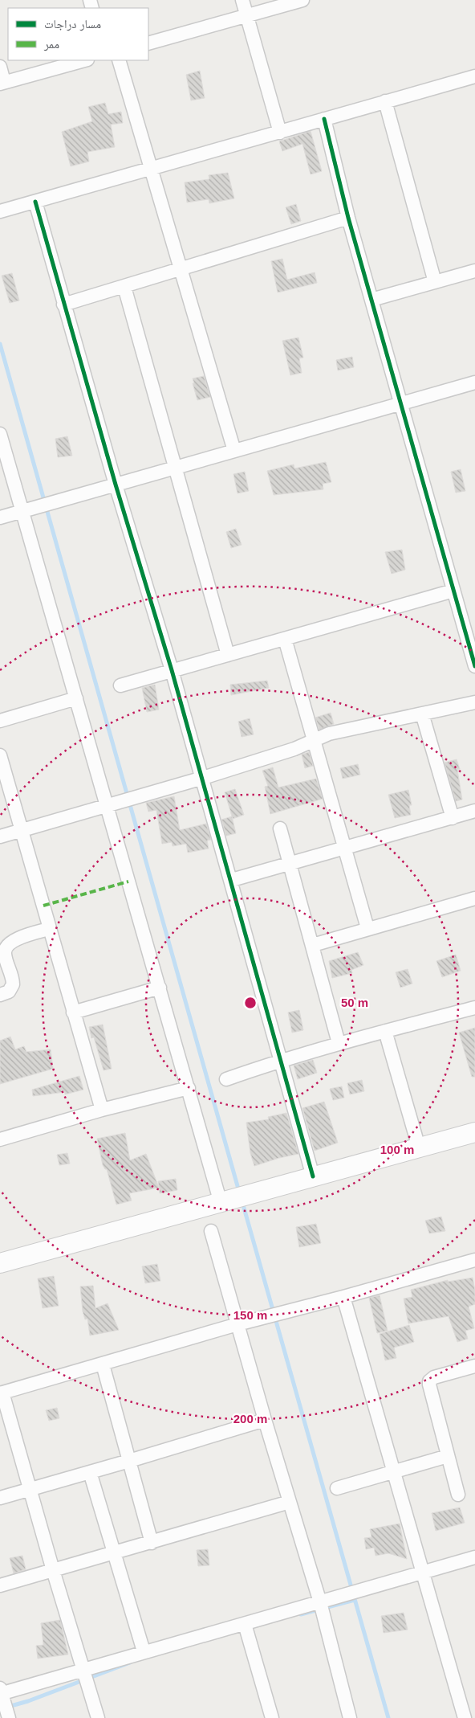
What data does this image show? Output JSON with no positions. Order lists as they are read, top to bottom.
{
  "legend": ["مسار دراجات", "ممر"],
  "rings": [
    "50 m",
    "100 m",
    "150 m",
    "200 m"
  ]
}
